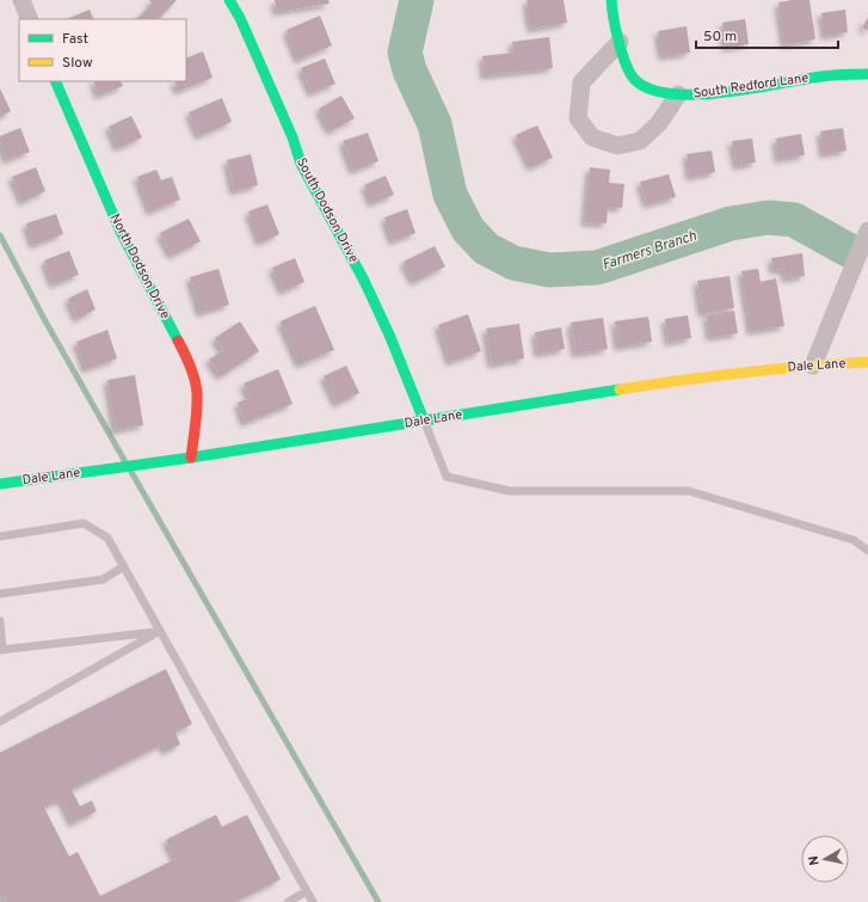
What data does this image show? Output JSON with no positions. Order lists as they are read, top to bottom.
{
  "streets": {
    "street": [
      "South Redford Lane",
      "South Dodson Drive",
      "North Dodson Drive",
      "Dale Lane"
    ]
  },
  "crossings": [
    ["South Dodson Drive", "Dale Lane"],
    ["North Dodson Drive", "Dale Lane"]
  ],
  "water": ["Farmers Branch"],
  "legend": ["Fast", "Slow"],
  "scale_bar": "50 m",
  "north": "left"
}
